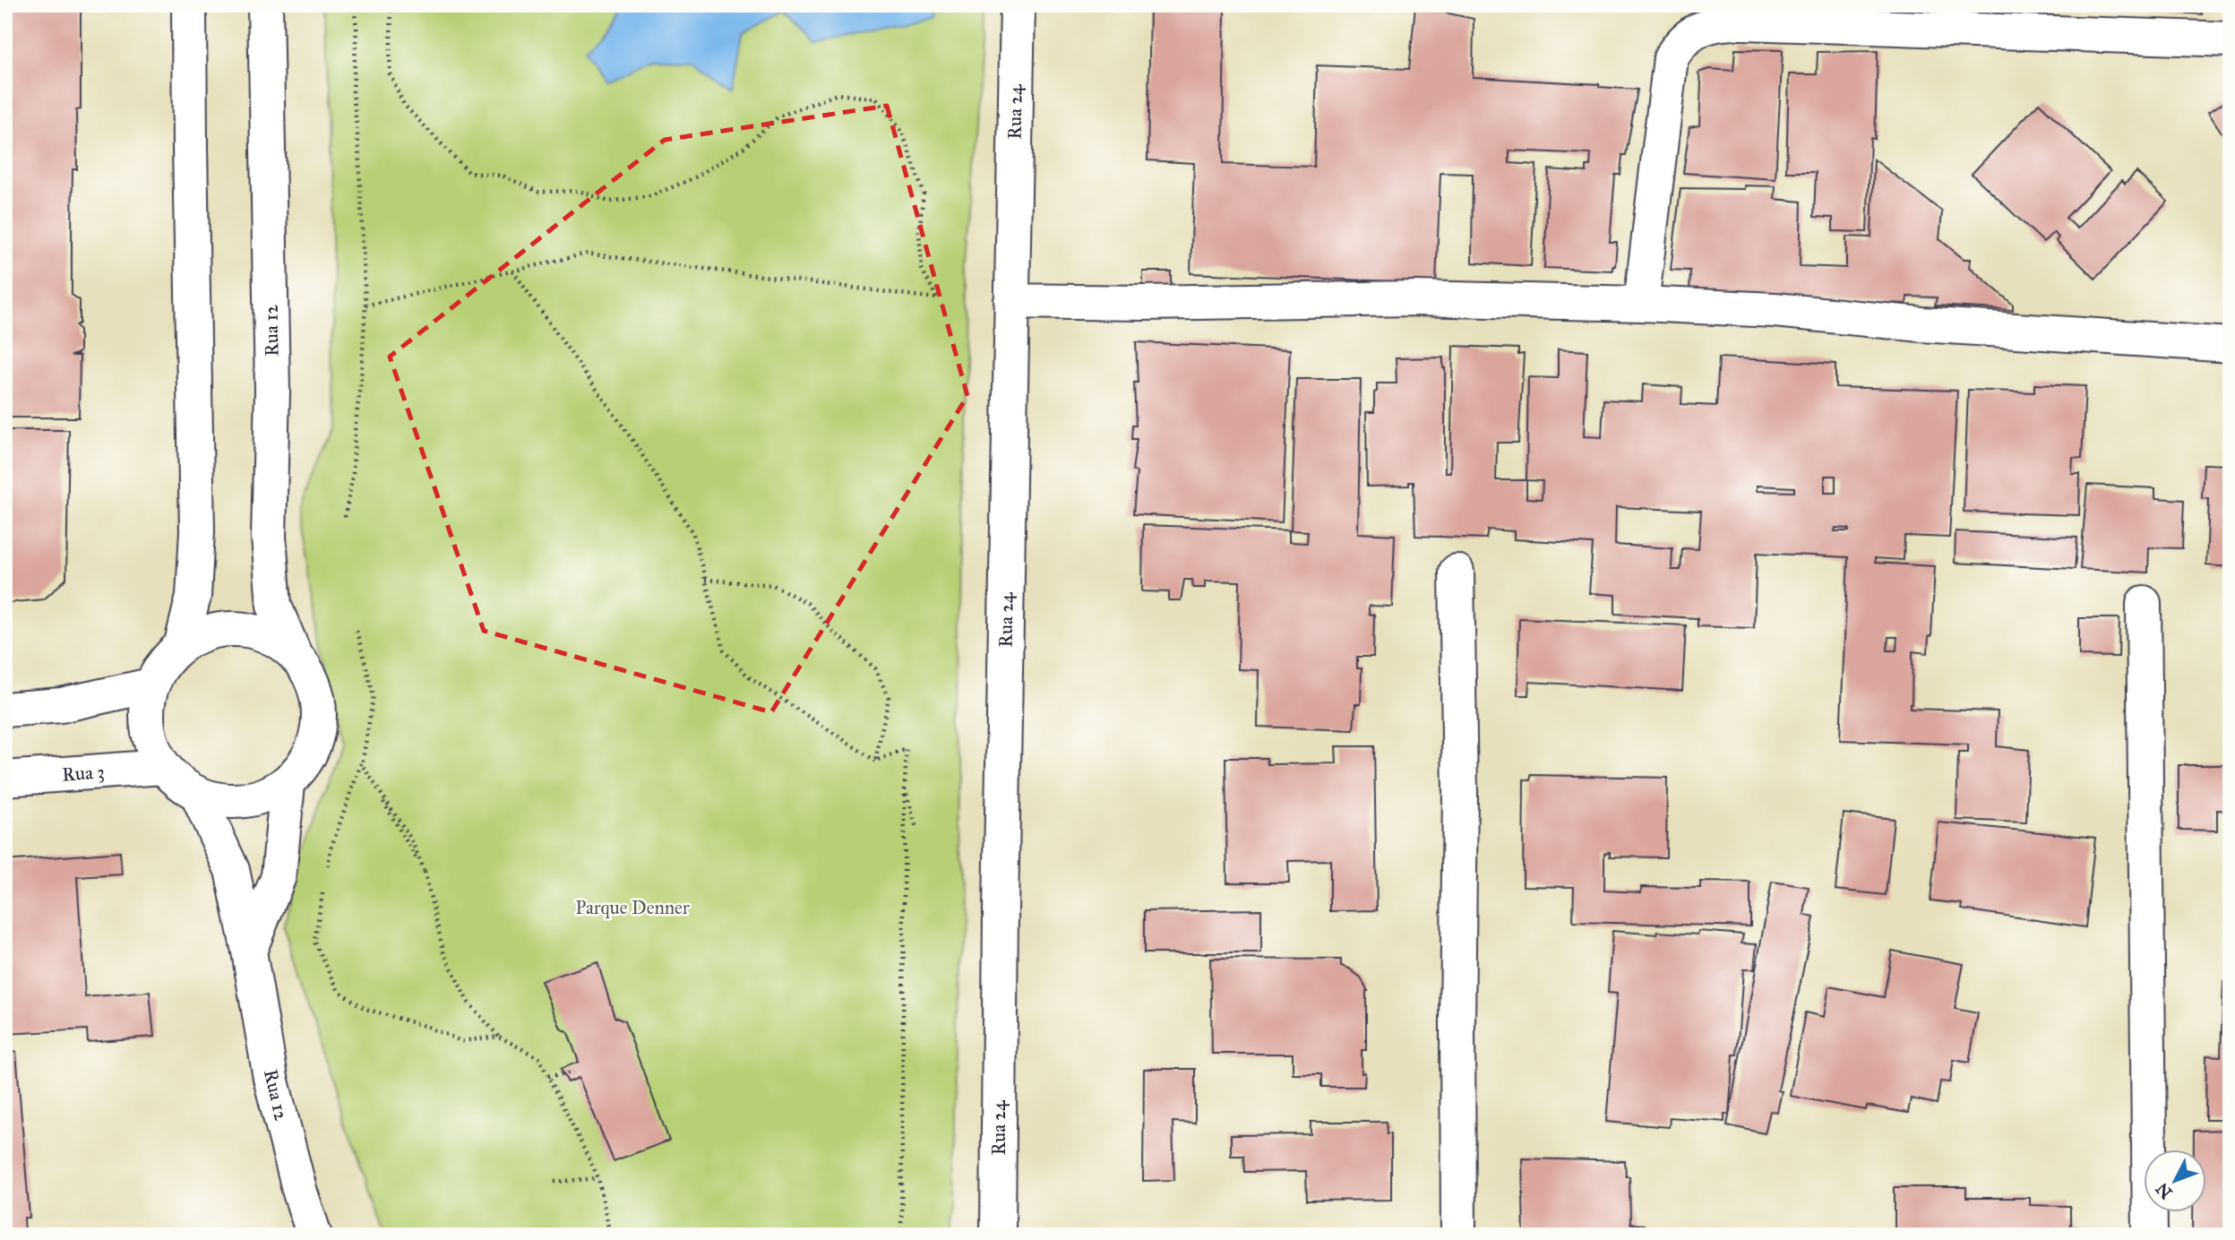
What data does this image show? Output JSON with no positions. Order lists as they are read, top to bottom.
{
  "streets": {
    "street": ["Rua 24", "Rua 12", "Rua 3"]
  },
  "crossings": [
    ["Rua 12", "Rua 3"]
  ],
  "parks": ["Parque Denner"],
  "north": "bottom left"
}
